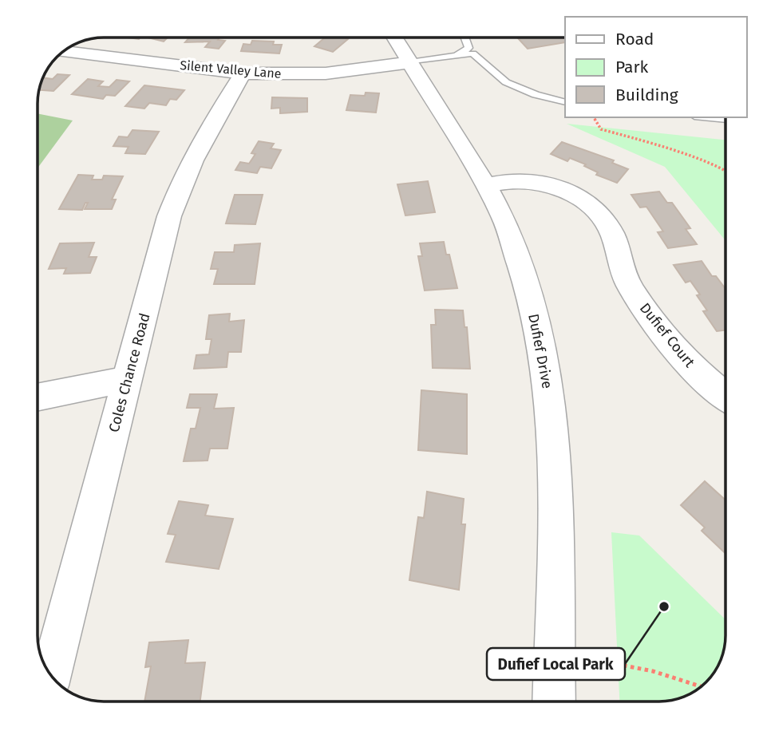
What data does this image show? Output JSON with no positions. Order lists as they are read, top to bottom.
{
  "streets": {
    "street": [
      "Silent Valley Lane",
      "Dufief Court",
      "Dufief Drive",
      "Coles Chance Road"
    ]
  },
  "crossings": [
    ["Silent Valley Lane", "Dufief Drive"],
    ["Silent Valley Lane", "Coles Chance Road"],
    ["Dufief Court", "Dufief Drive"]
  ],
  "places": ["Dufief Local Park"],
  "legend": ["Road", "Park", "Building"]
}
